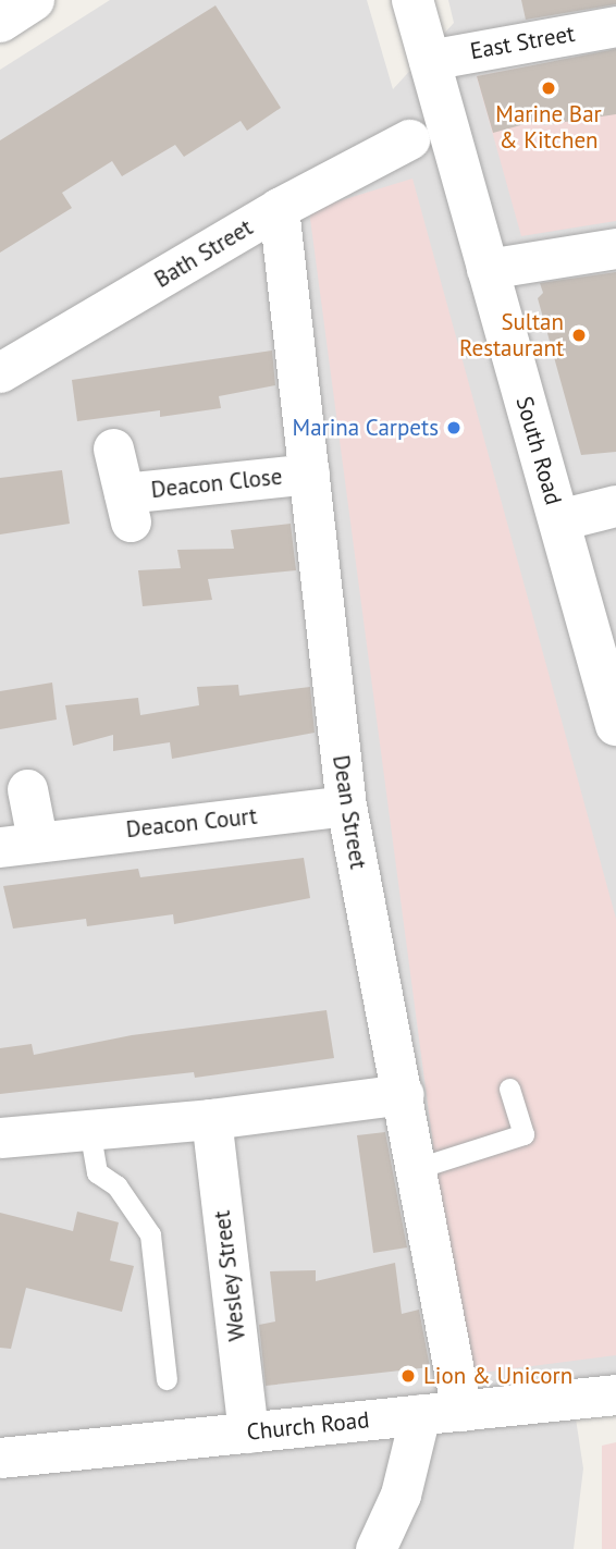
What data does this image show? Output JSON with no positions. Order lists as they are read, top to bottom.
{
  "streets": {
    "street": [
      "East Street",
      "Bath Street",
      "South Road",
      "Deacon Close",
      "Dean Street",
      "Deacon Court",
      "Wesley Street",
      "Church Road"
    ]
  },
  "crossings": [
    ["East Street", "South Road"],
    ["Bath Street", "Dean Street"],
    ["Deacon Close", "Dean Street"],
    ["Dean Street", "Deacon Court"],
    ["Dean Street", "Church Road"],
    ["Wesley Street", "Church Road"]
  ],
  "places": [
    "Marine Bar & Kitchen",
    "Sultan Restaurant",
    "Marina Carpets",
    "Lion & Unicorn"
  ]
}
